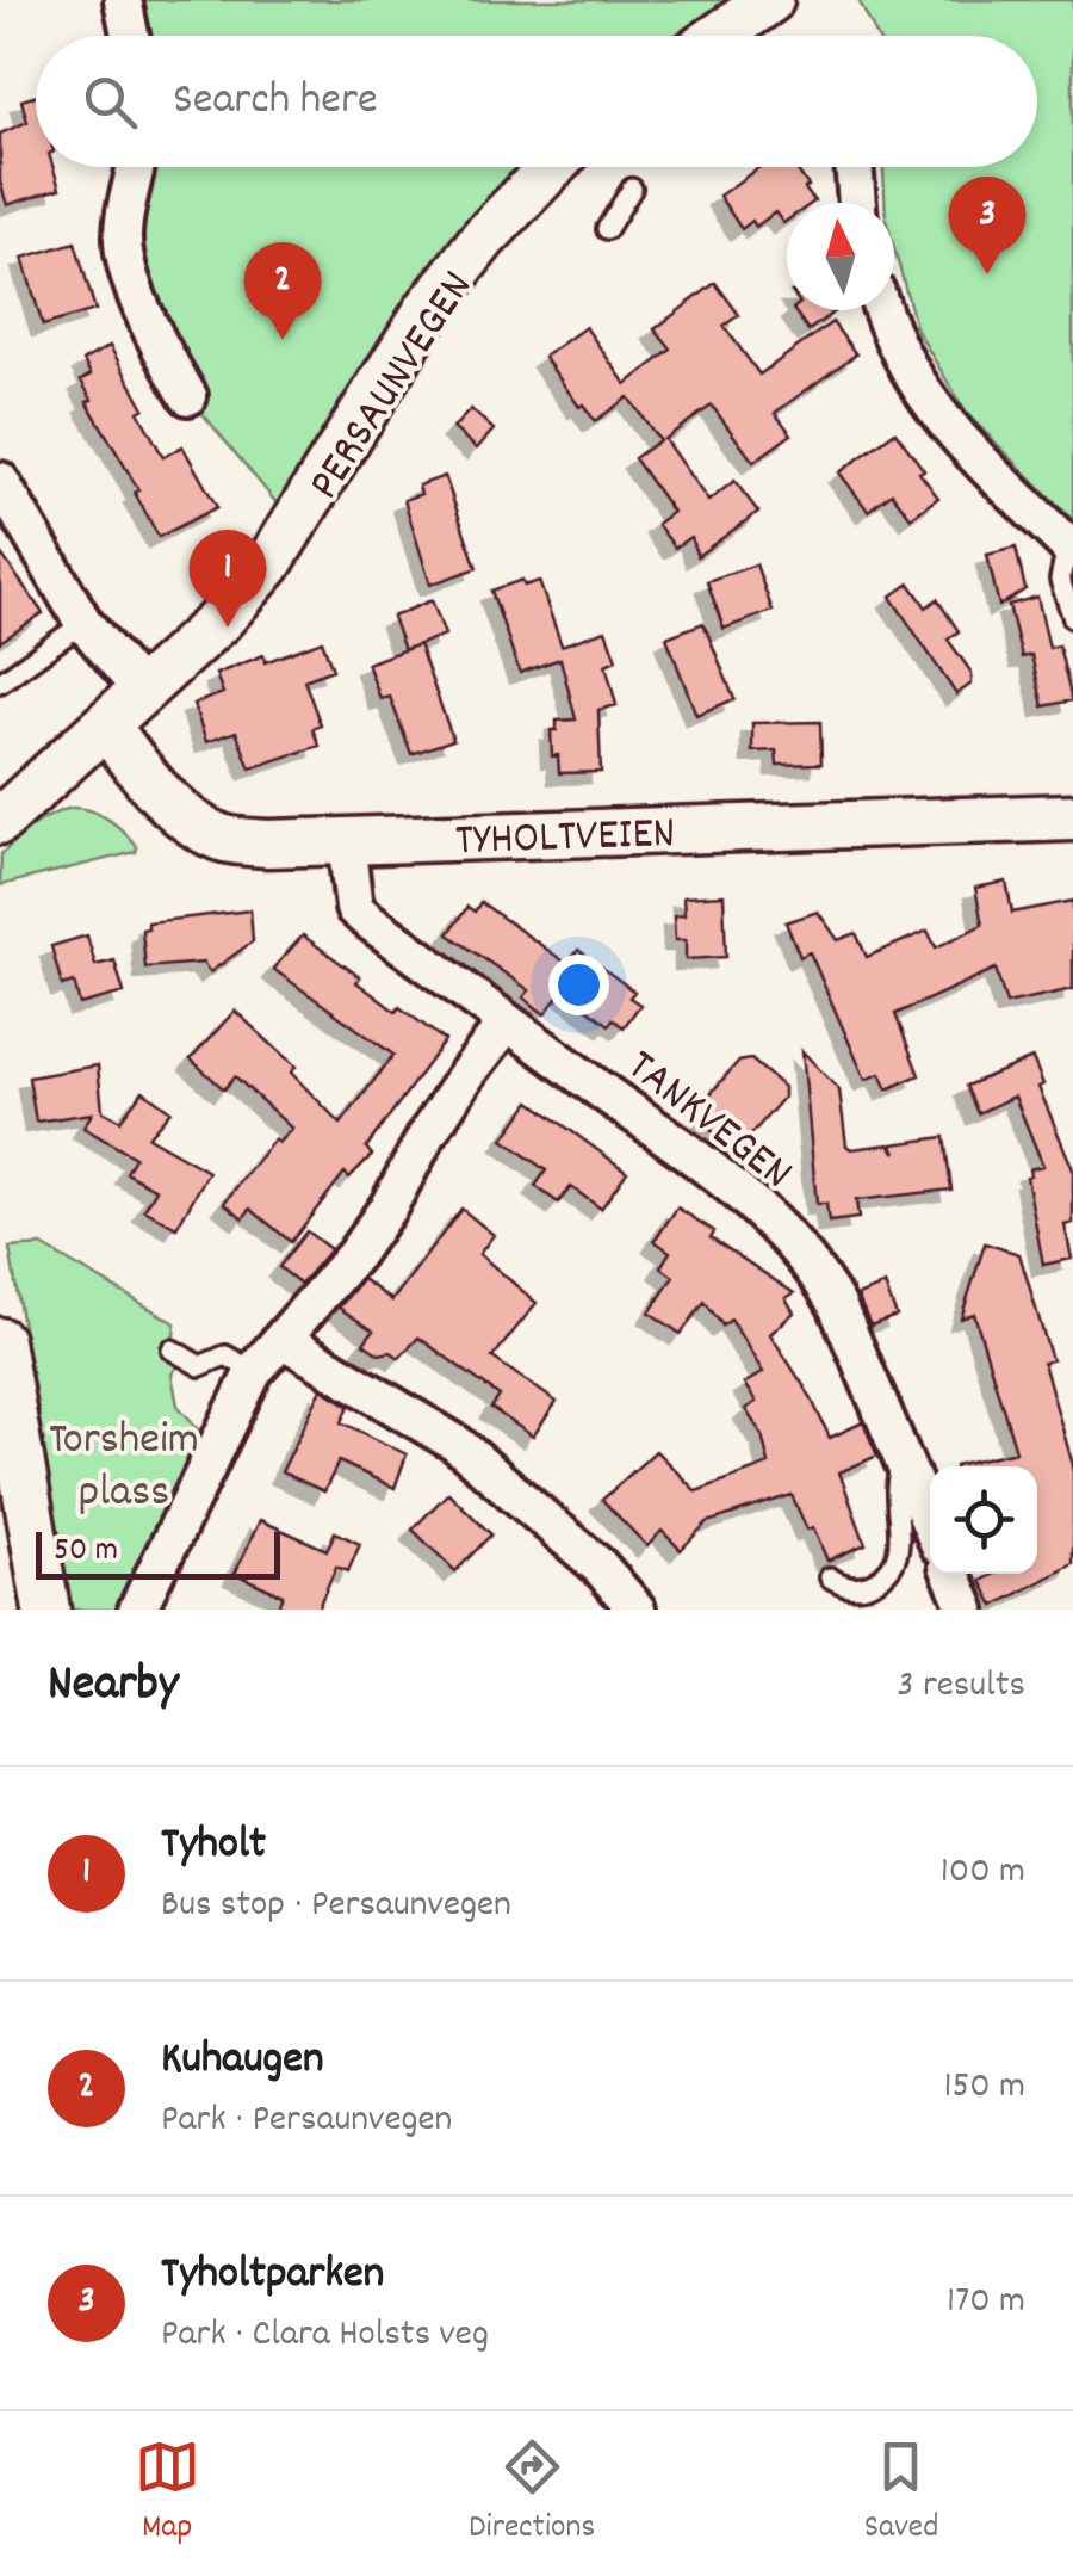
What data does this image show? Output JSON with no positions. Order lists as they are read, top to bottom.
{
  "streets": {
    "street": ["PERSAUNVEGEN", "TYHOLTVEIEN", "TANKVEGEN"]
  },
  "crossings": [
    ["PERSAUNVEGEN", "TYHOLTVEIEN"],
    ["TYHOLTVEIEN", "TANKVEGEN"]
  ],
  "parks": ["Torsheim plass"],
  "scale_bar": "50 m",
  "north": "top",
  "page": {
    "search": "Search here",
    "pins": ["3", "2", "1"],
    "scale": "50 m",
    "heading": ["Nearby", "3 results"],
    "list": [
      {
        "mark": "1",
        "name": "Tyholt",
        "note": "Bus stop · Persaunvegen",
        "value": "100 m"
      },
      {
        "mark": "2",
        "name": "Kuhaugen",
        "note": "Park · Persaunvegen",
        "value": "150 m"
      },
      {
        "mark": "3",
        "name": "Tyholtparken",
        "note": "Park · Clara Holsts veg",
        "value": "170 m"
      }
    ],
    "nav": ["Map", "Directions", "Saved"]
  }
}
